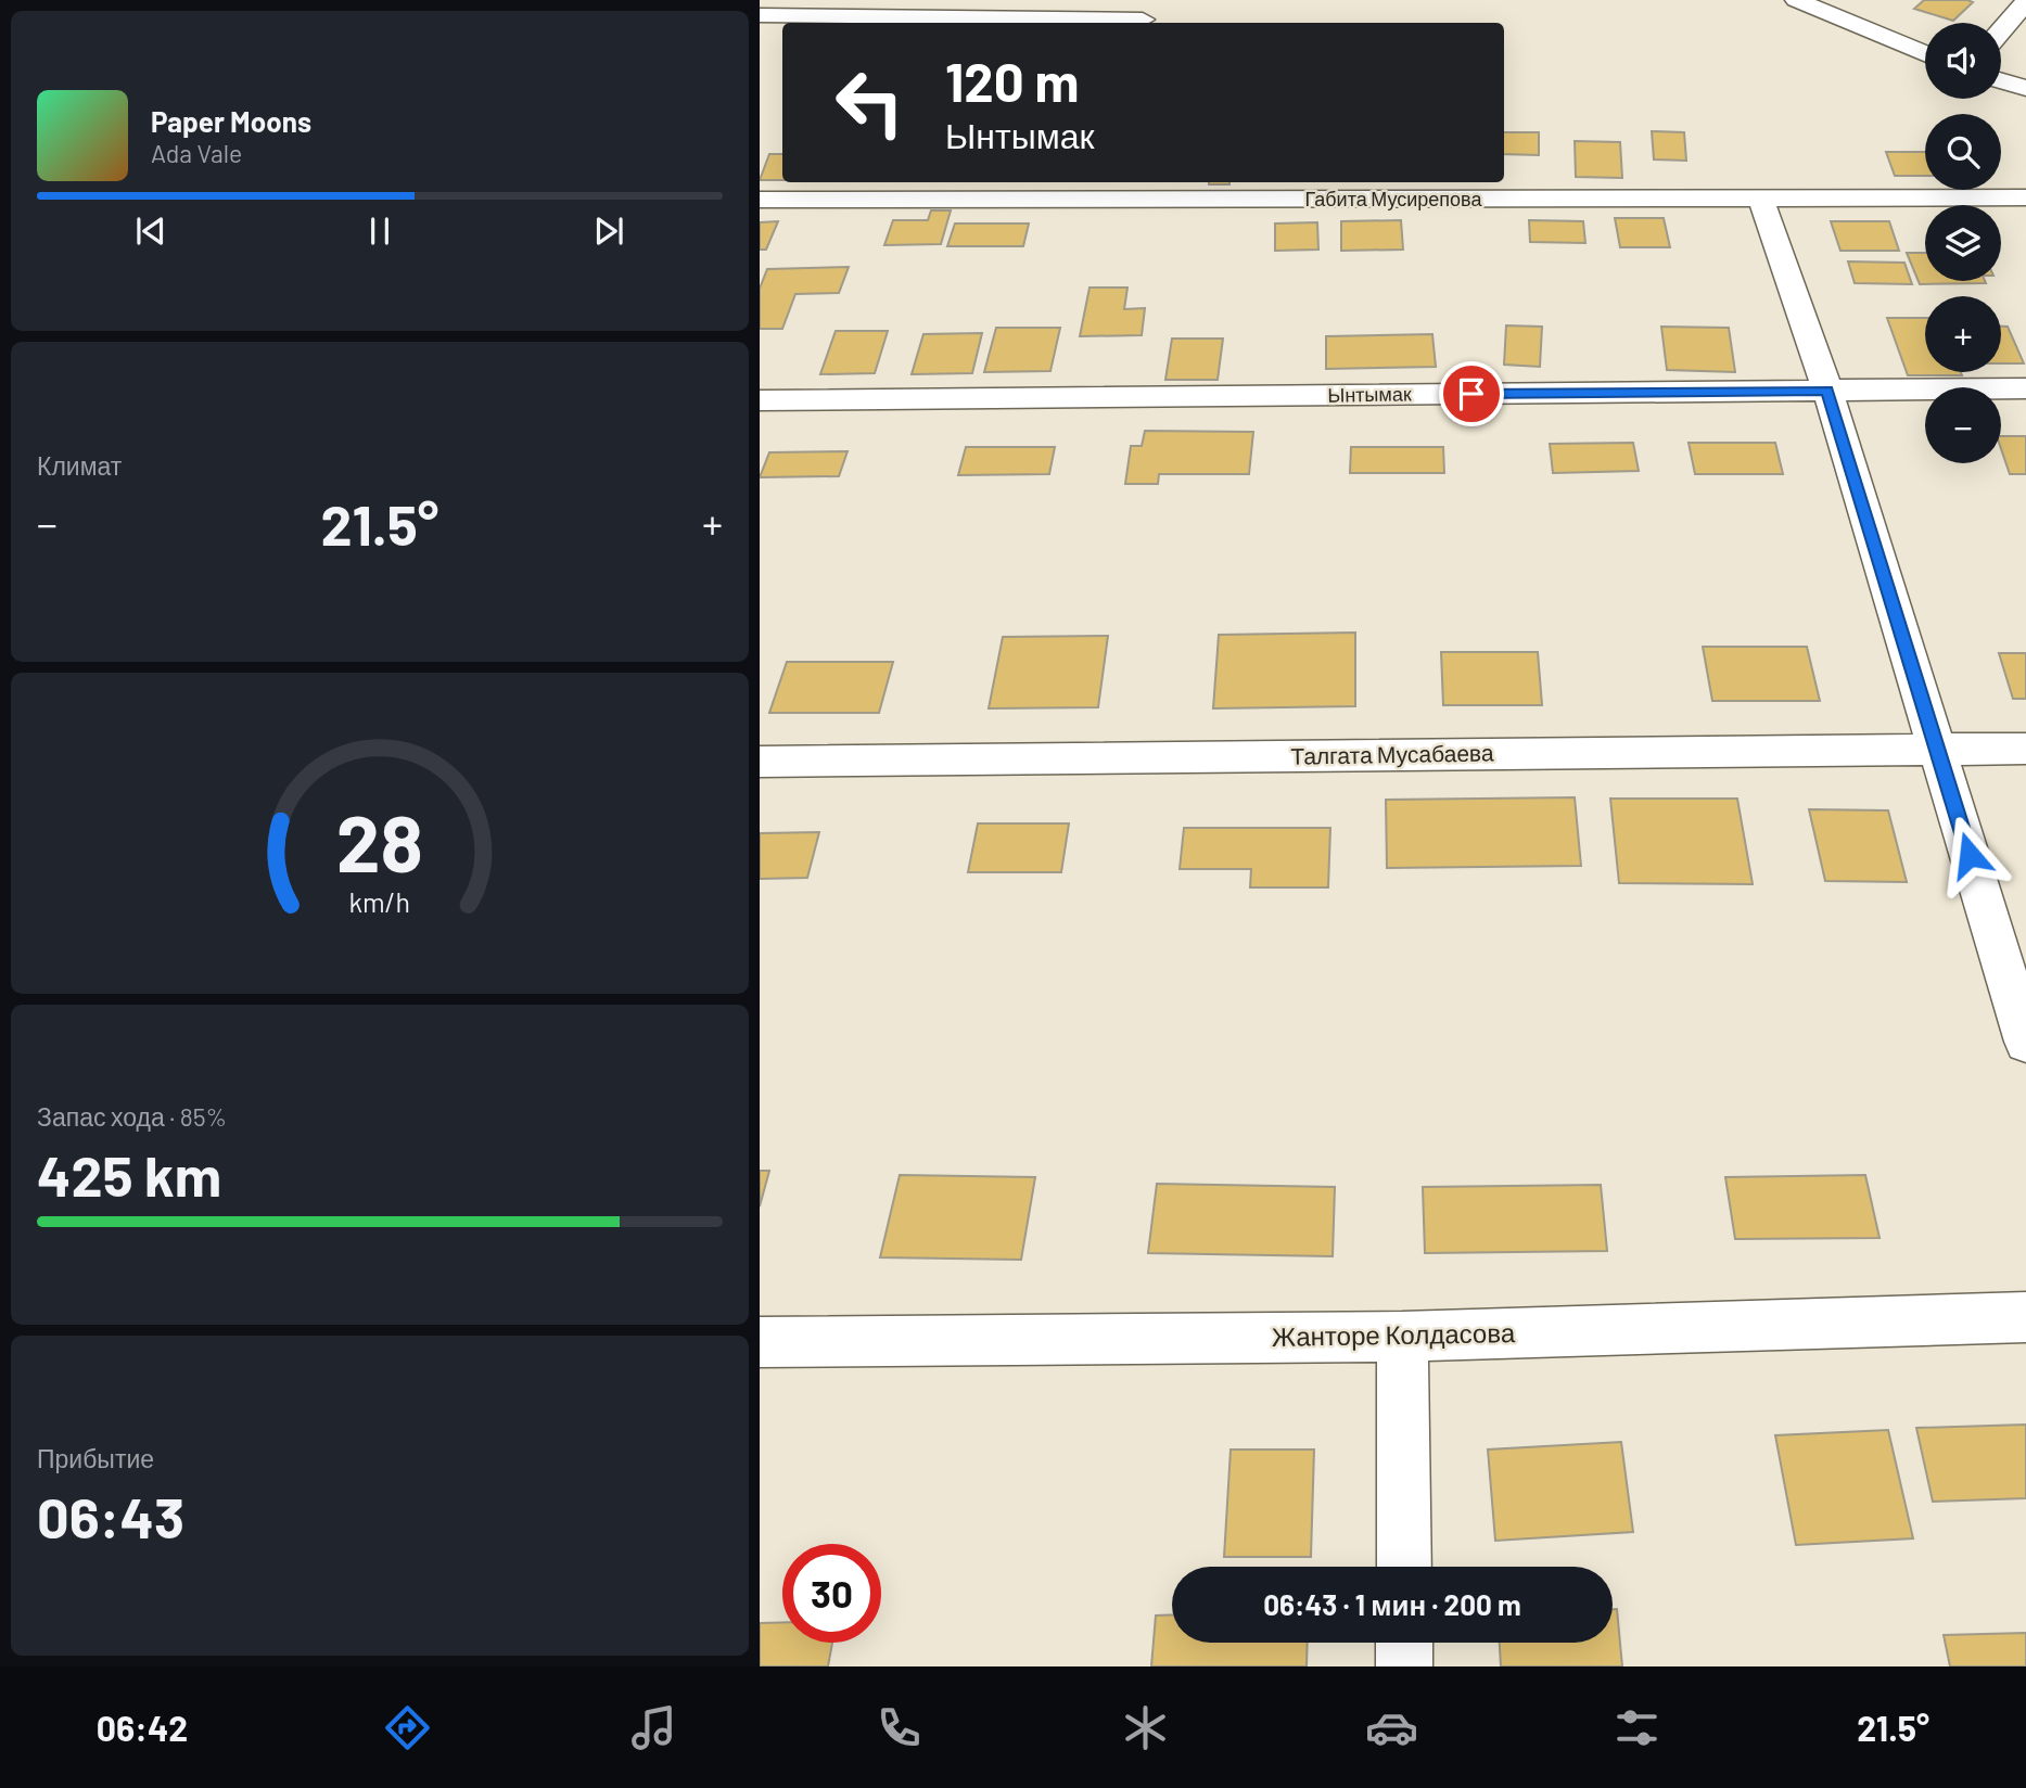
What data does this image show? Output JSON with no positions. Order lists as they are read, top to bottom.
{
  "streets": {
    "street": [
      "Габита Мусирепова",
      "Ынтымак",
      "Талгата Мусабаева",
      "Жанторе Колдасова"
    ]
  },
  "page": {
    "map_buttons": ["+", "−"],
    "turn": ["120 m", "Ынтымак"],
    "song": ["Paper Moons", "Ada Vale"],
    "tile": [
      "Климат",
      ["Запас хода · 85%", "425 km"],
      ["Прибытие", "06:43"]
    ],
    "heat": ["−", "21.5°", "+"],
    "limit": "30",
    "trip": "06:43 · 1 мин · 200 m",
    "tabs": ["06:42", "21.5°"],
    "gauge": ["28", "km/h"]
  }
}
